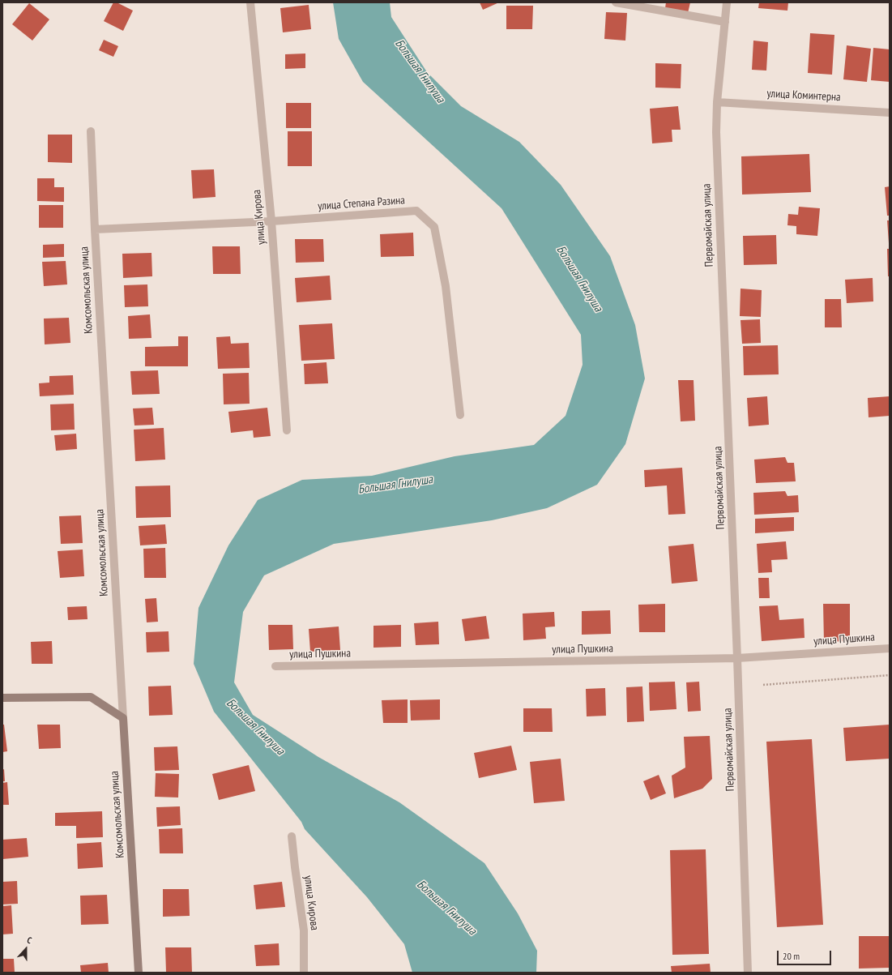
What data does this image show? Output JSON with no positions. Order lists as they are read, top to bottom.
{
  "streets": {
    "main road": ["Комсомольская улица"],
    "street": [
      "улица Коминтерна",
      "улица Степана Разина",
      "улица Кирова",
      "Первомайская улица",
      "улица Пушкина"
    ]
  },
  "crossings": [
    ["улица Коминтерна", "Первомайская улица"],
    ["улица Степана Разина", "улица Кирова"],
    ["улица Степана Разина", "Комсомольская улица"],
    ["Первомайская улица", "улица Пушкина"]
  ],
  "water": ["Большая Гнилуша"],
  "scale_bar": "20 m",
  "north": "top"
}
